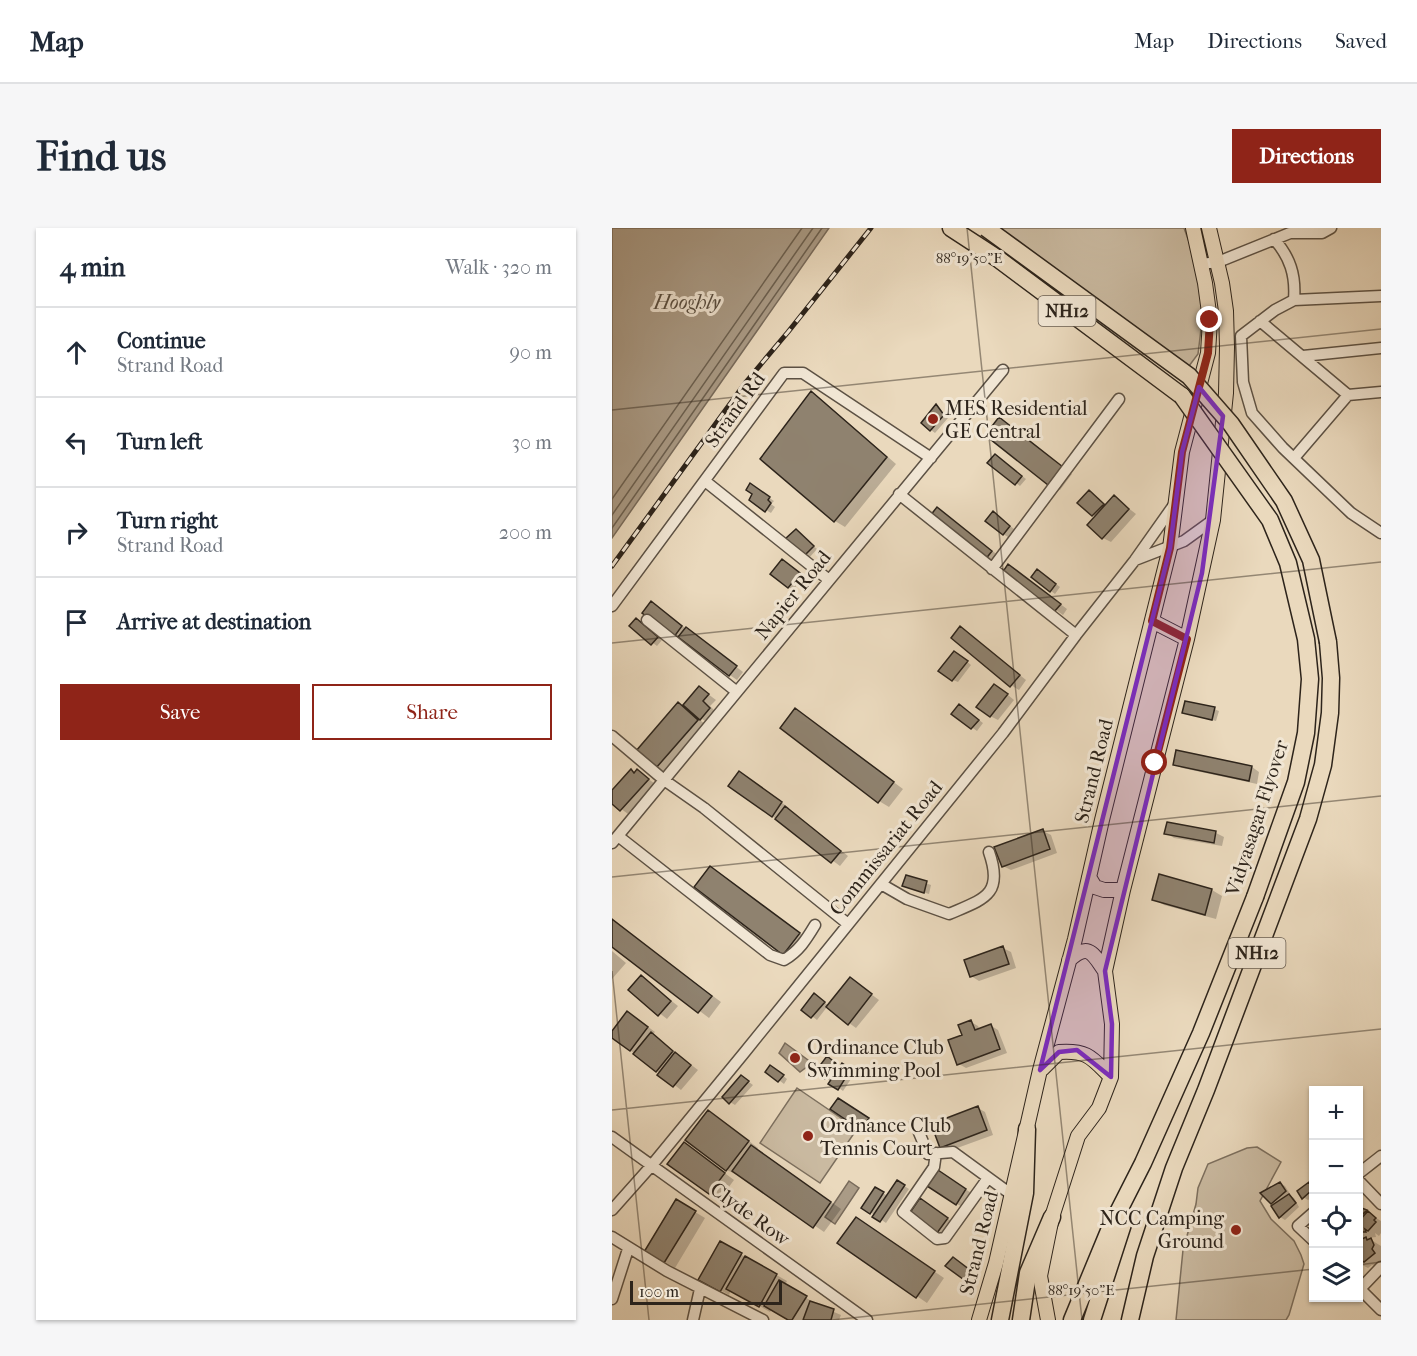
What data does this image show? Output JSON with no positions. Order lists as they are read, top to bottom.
{
  "streets": {
    "highway": ["NH12", "Vidyasagar Flyover"],
    "main road": ["Strand Road"],
    "street": [
      "Strand Rd",
      "Napier Road",
      "Commissariat Road",
      "Clyde Row"
    ]
  },
  "crossings": [
    ["Strand Rd", "Napier Road"],
    ["Strand Road", "Commissariat Road"],
    ["Commissariat Road", "Clyde Row"]
  ],
  "water": ["Hooghly"],
  "places": [
    "MES Residential GE Central",
    "Ordinance Club Swimming Pool",
    "Ordnance Club Tennis Court",
    "NCC Camping Ground"
  ],
  "scale_bar": "100 m",
  "page": {
    "header": "Map",
    "nav": ["Map", "Directions", "Saved"],
    "buttons": [
      "Directions",
      ["Save", "Share"]
    ],
    "title": "Find us",
    "heading": ["4 min", "Walk · 320 m"],
    "list": [
      ["Continue", "Strand Road", "90 m"],
      ["Turn left", "30 m"],
      ["Turn right", "Strand Road", "200 m"],
      "Arrive at destination"
    ],
    "map_buttons": ["+", "−"],
    "scale": "100 m"
  },
  "coordinates": ["88°19'50\"E"]
}
